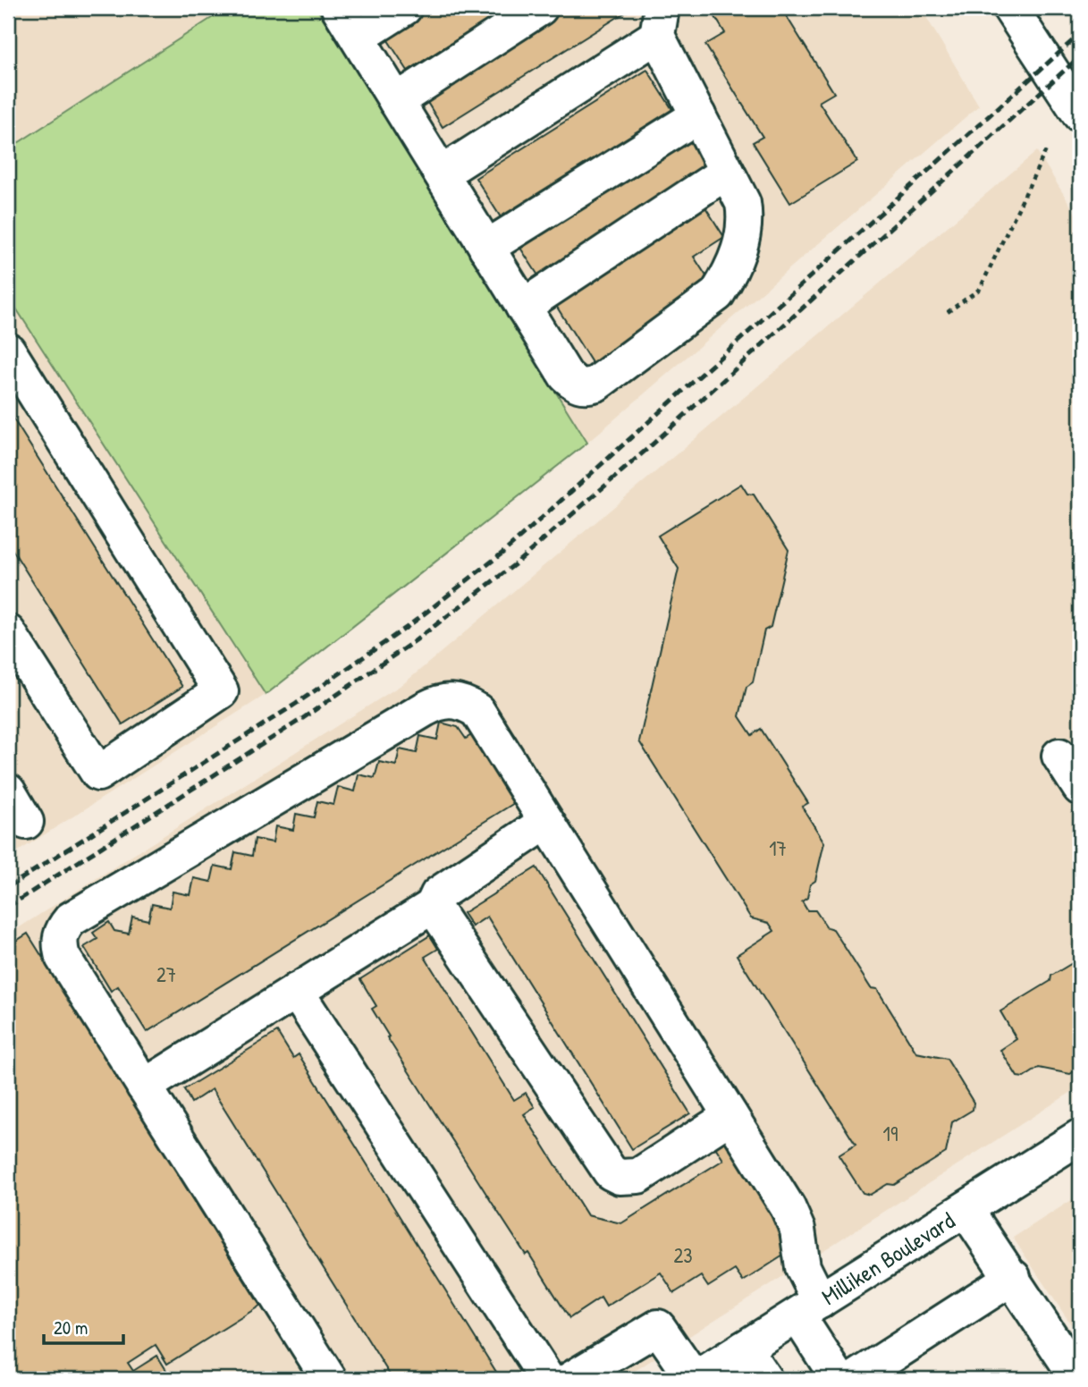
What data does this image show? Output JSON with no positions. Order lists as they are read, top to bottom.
{
  "streets": {
    "street": ["Milliken Boulevard"]
  },
  "house_numbers": [
    "17",
    "27",
    "19",
    "23"
  ],
  "scale_bar": "20 m"
}
